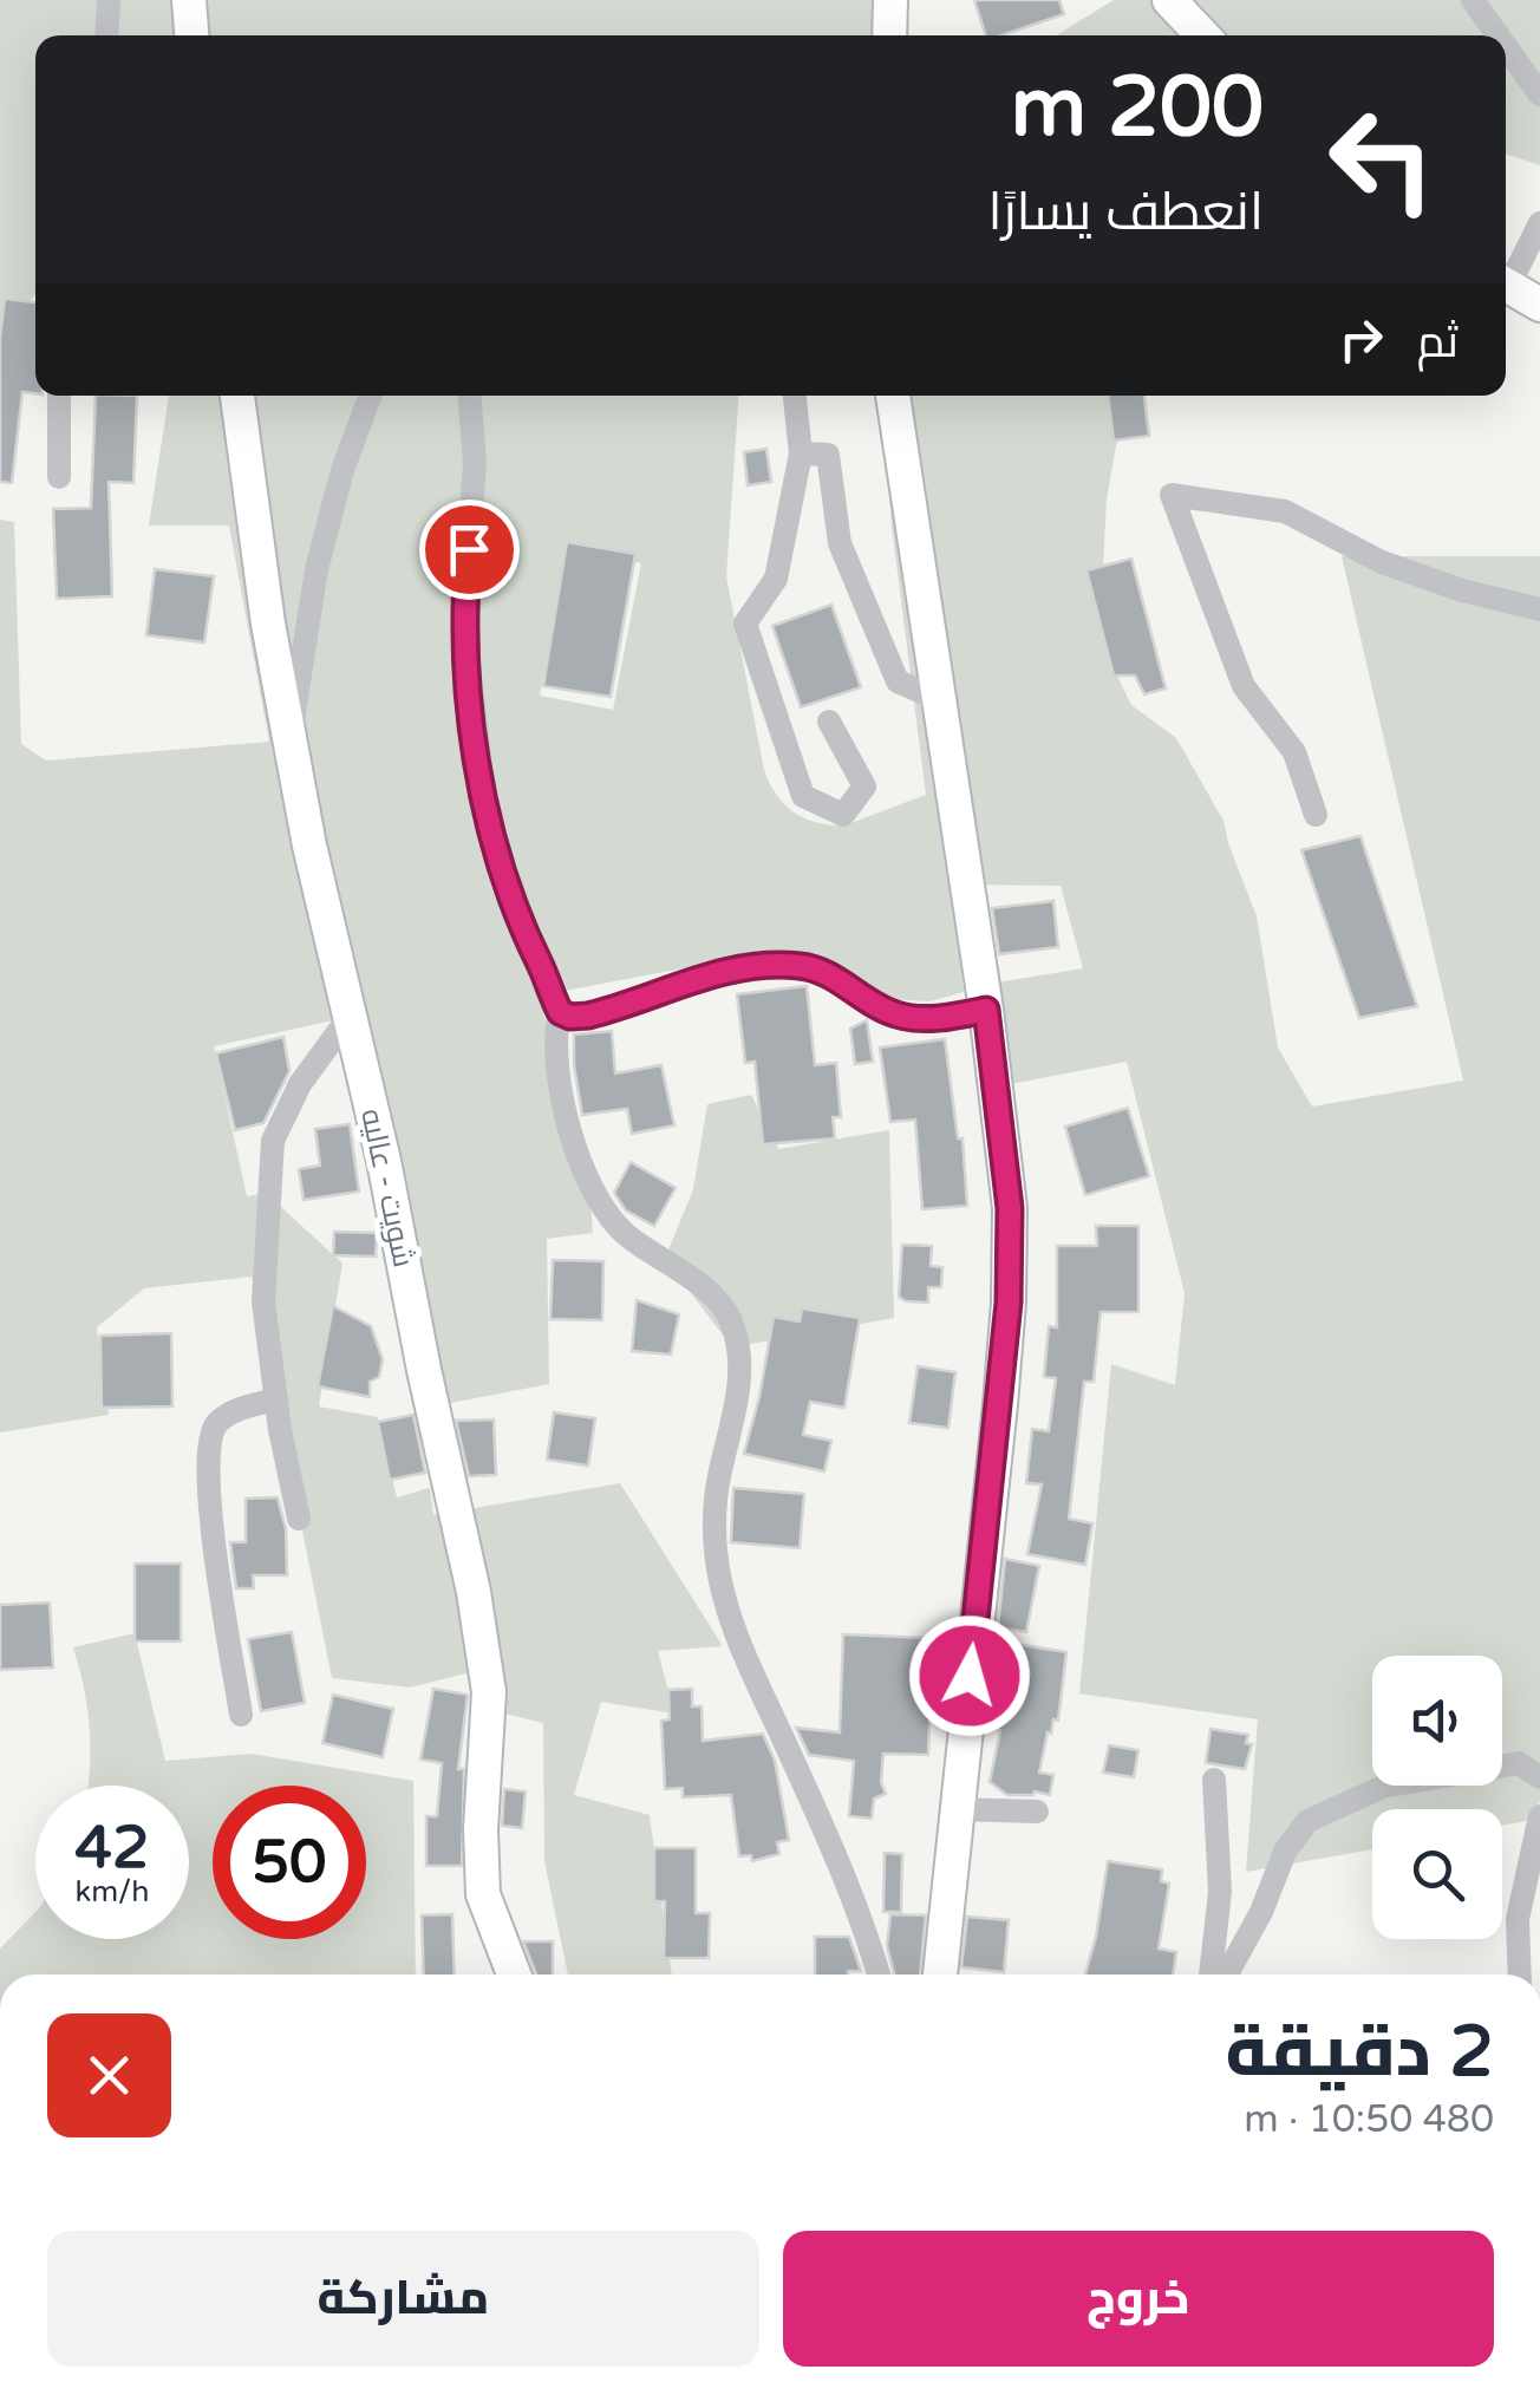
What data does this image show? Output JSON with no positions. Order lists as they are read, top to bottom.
{
  "streets": {
    "main road": ["شويت - عاليه"]
  },
  "page": {
    "turn": ["200 m", "انعطف يسارًا"],
    "then": "ثم",
    "speed": "42 km/h",
    "limit": "50",
    "heading": ["2 دقيقة", "480 m · 10:50"],
    "buttons": ["خروج", "مشاركة"]
  }
}
